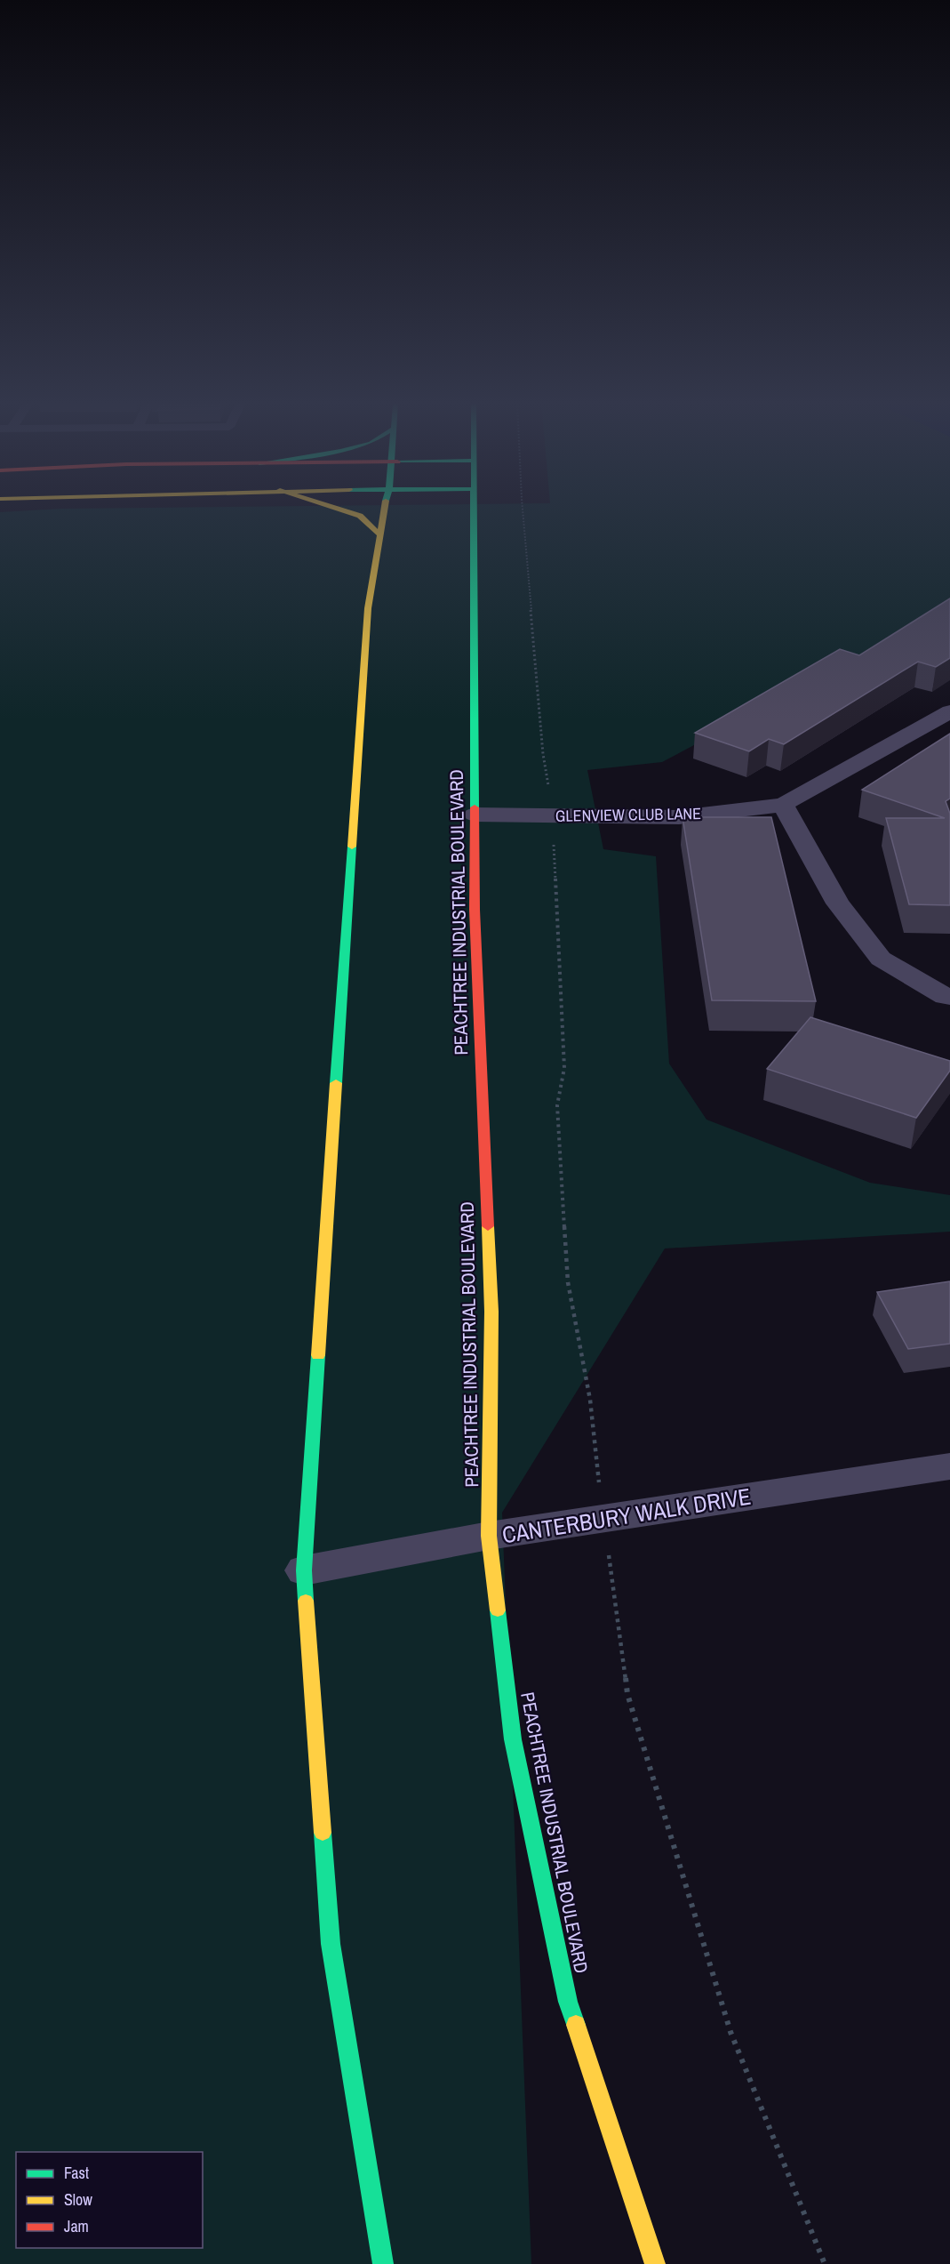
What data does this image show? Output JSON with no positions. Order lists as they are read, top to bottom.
{
  "streets": {
    "main road": ["PEACHTREE INDUSTRIAL BOULEVARD"],
    "street": ["GLENVIEW CLUB LANE", "CANTERBURY WALK DRIVE"]
  },
  "crossings": [
    ["GLENVIEW CLUB LANE", "PEACHTREE INDUSTRIAL BOULEVARD"],
    ["PEACHTREE INDUSTRIAL BOULEVARD", "CANTERBURY WALK DRIVE"]
  ],
  "legend": ["Fast", "Slow", "Jam"]
}
